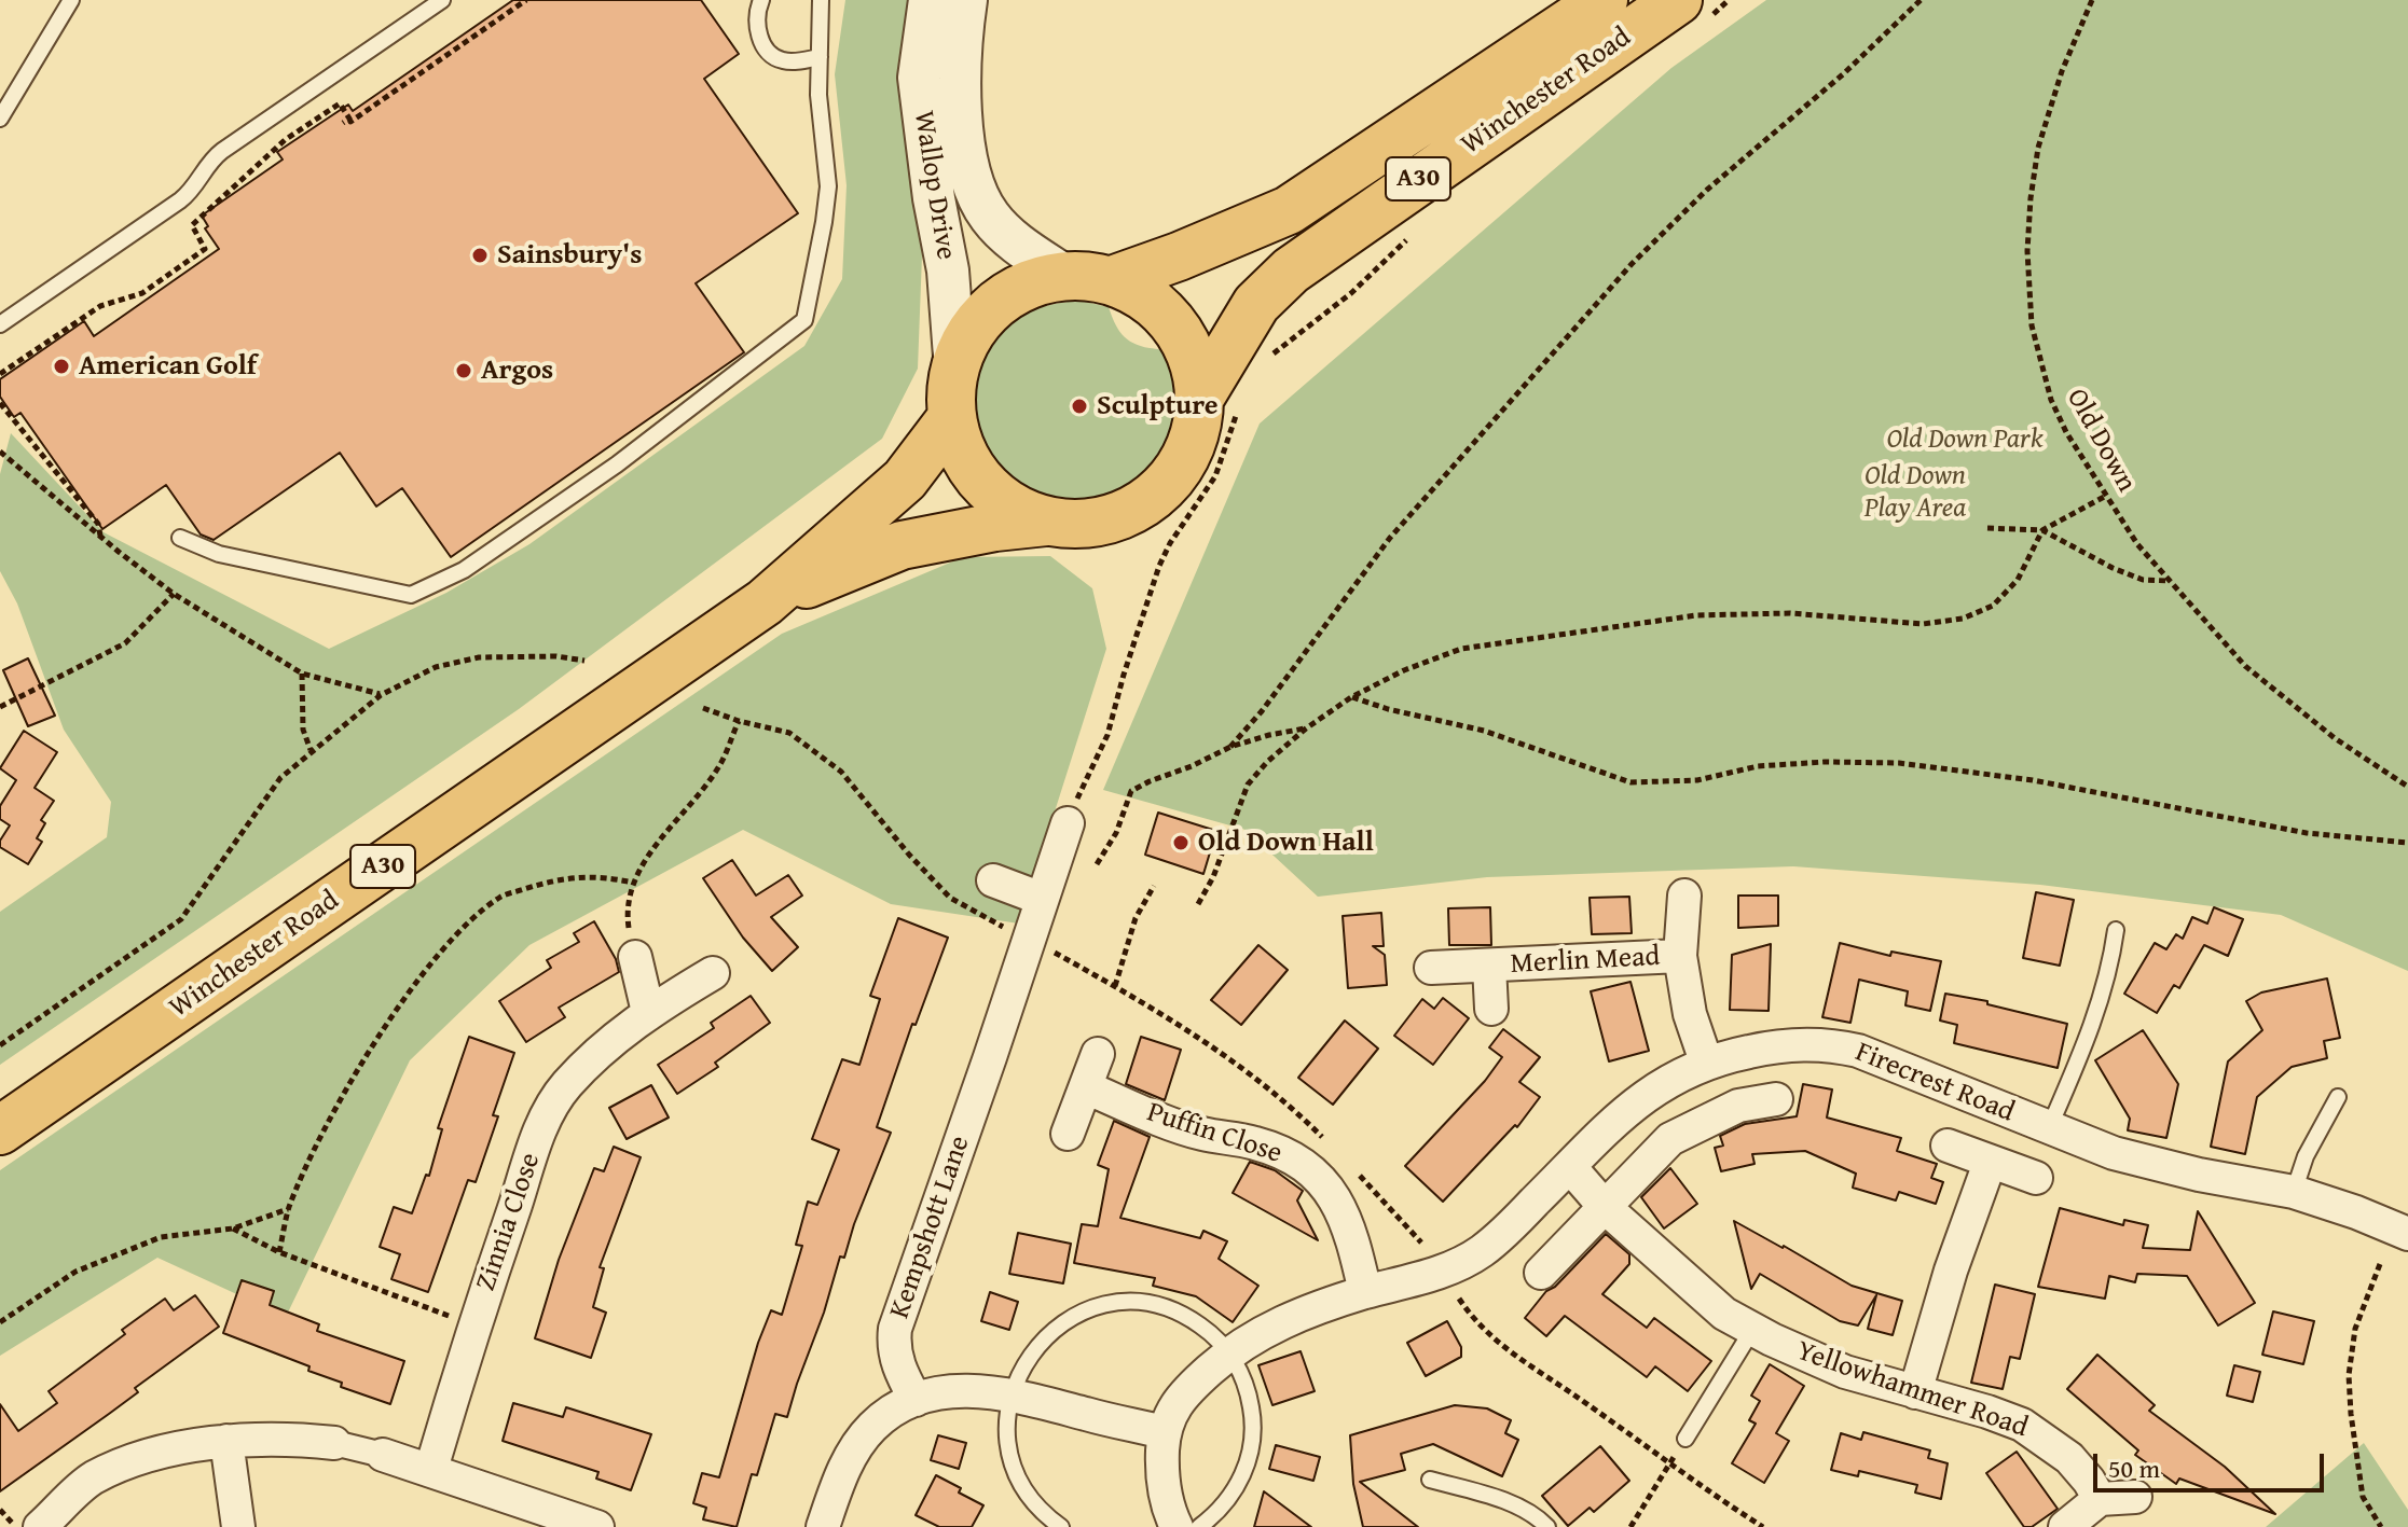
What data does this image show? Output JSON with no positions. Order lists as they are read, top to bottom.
{
  "streets": {
    "main road": ["Winchester Road", "A30"],
    "street": [
      "Wallop Drive",
      "Merlin Mead",
      "Firecrest Road",
      "Puffin Close",
      "Zinnia Close",
      "Kempshott Lane",
      "Yellowhammer Road"
    ],
    "path": ["Old Down"]
  },
  "crossings": [
    ["Winchester Road", "Wallop Drive"],
    ["Merlin Mead", "Firecrest Road"],
    ["Firecrest Road", "Puffin Close"],
    ["Firecrest Road", "Yellowhammer Road"]
  ],
  "parks": ["Old Down Park", "Old Down Play Area"],
  "places": [
    "Sainsbury's",
    "American Golf",
    "Argos",
    "Sculpture",
    "Old Down Hall"
  ],
  "scale_bar": "50 m"
}
